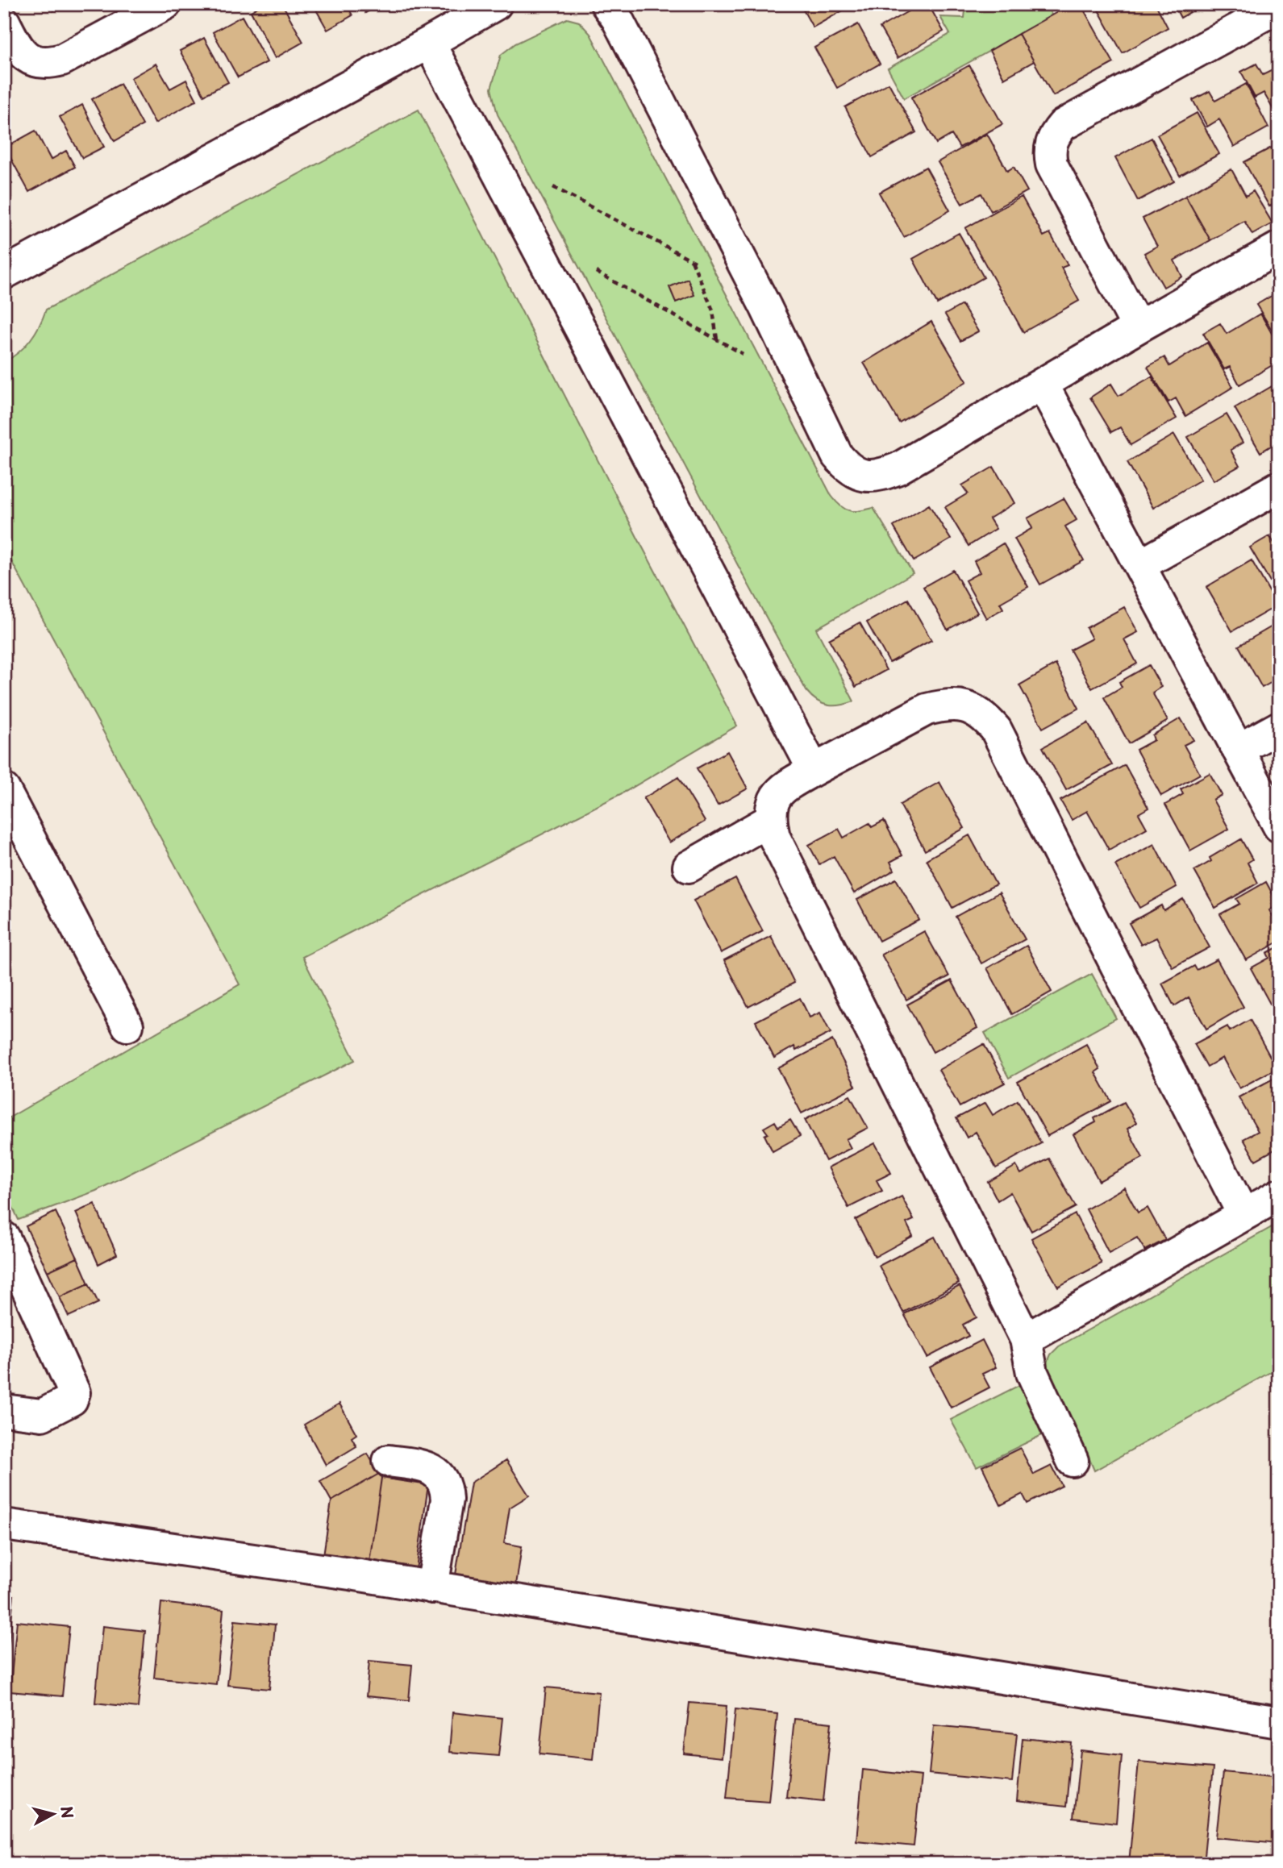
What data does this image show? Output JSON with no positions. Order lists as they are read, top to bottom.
{
  "north": "right"
}
